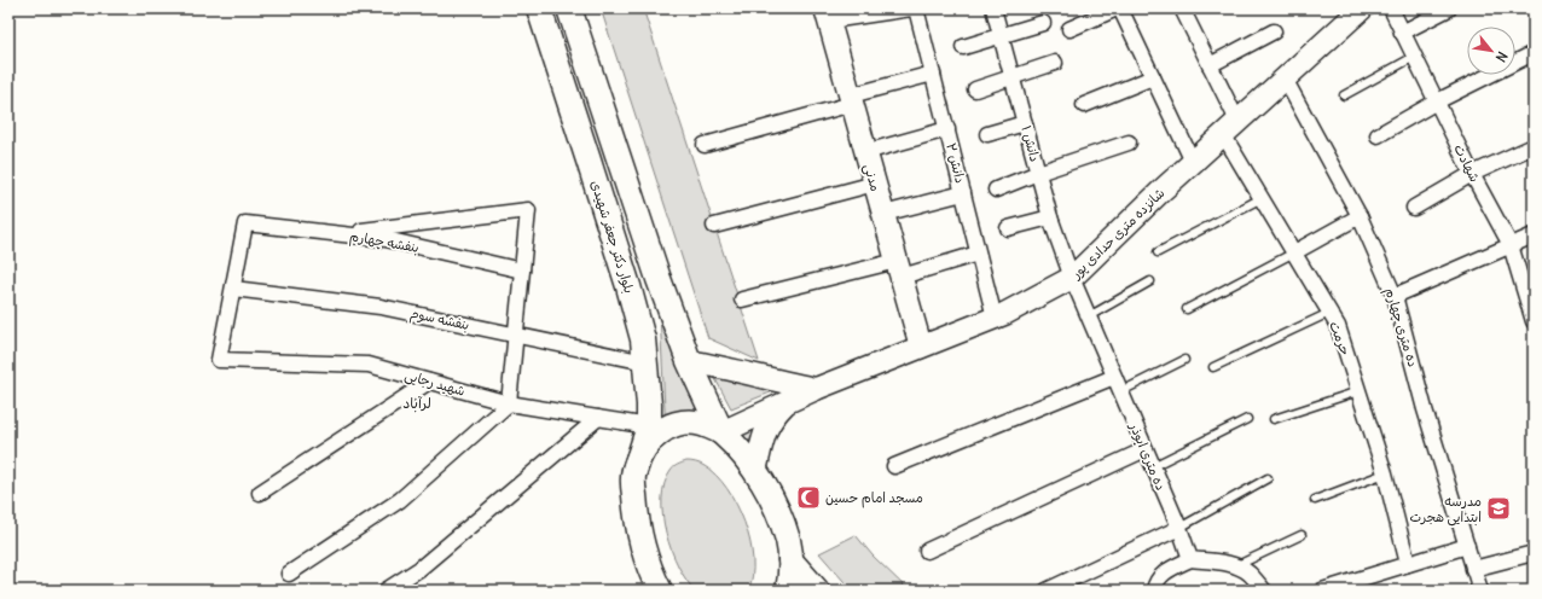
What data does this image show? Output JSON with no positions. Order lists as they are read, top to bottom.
{
  "streets": {
    "main road": ["بلوار دکتر جعفر شهیدی"],
    "street": [
      "دانش ۱",
      "دانش ۲",
      "شهادت",
      "مدنی",
      "شانزده متری حدادی پور",
      "بنفشه چهارم",
      "بنفشه سوم",
      "ده متری چهارم",
      "حرمت",
      "شهید رجایی",
      "ده متری ابوذر"
    ]
  },
  "crossings": [
    ["دانش ۱", "شانزده متری حدادی پور"],
    ["دانش ۱", "ده متری ابوذر"],
    ["دانش ۲", "شانزده متری حدادی پور"],
    ["مدنی", "شانزده متری حدادی پور"],
    ["شانزده متری حدادی پور", "ده متری چهارم"],
    ["شانزده متری حدادی پور", "حرمت"],
    ["شانزده متری حدادی پور", "ده متری ابوذر"],
    ["بلوار دکتر جعفر شهیدی", "بنفشه سوم"],
    ["بلوار دکتر جعفر شهیدی", "شهید رجایی"],
    ["بنفشه چهارم", "بنفشه سوم"],
    ["بنفشه چهارم", "شهید رجایی"],
    ["بنفشه سوم", "شهید رجایی"]
  ],
  "districts": ["لرآباد"],
  "places": {
    "mosque": ["مسجد امام حسین"],
    "school or university": ["مدرسه ابتدایی هجرت"]
  },
  "north": "bottom right"
}
